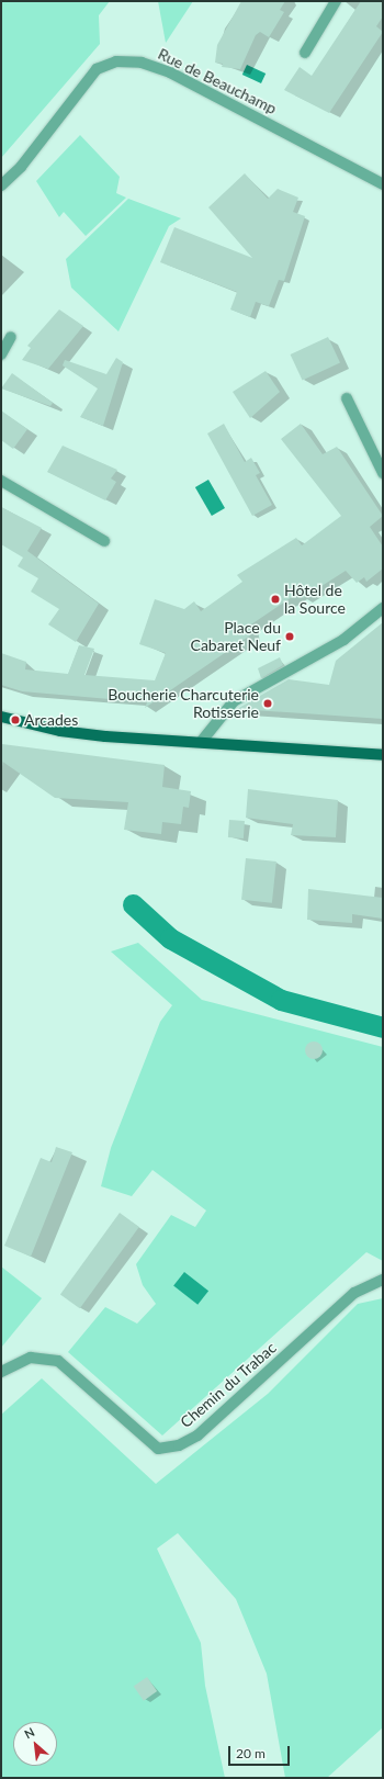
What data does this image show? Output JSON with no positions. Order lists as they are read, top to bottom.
{
  "streets": {
    "street": ["Rue de Beauchamp", "Chemin du Trabac"]
  },
  "places": [
    "Hôtel de la Source",
    "Place du Cabaret Neuf",
    "Boucherie Charcuterie Rotisserie",
    "Arcades"
  ],
  "scale_bar": "20 m",
  "north": "top left"
}
